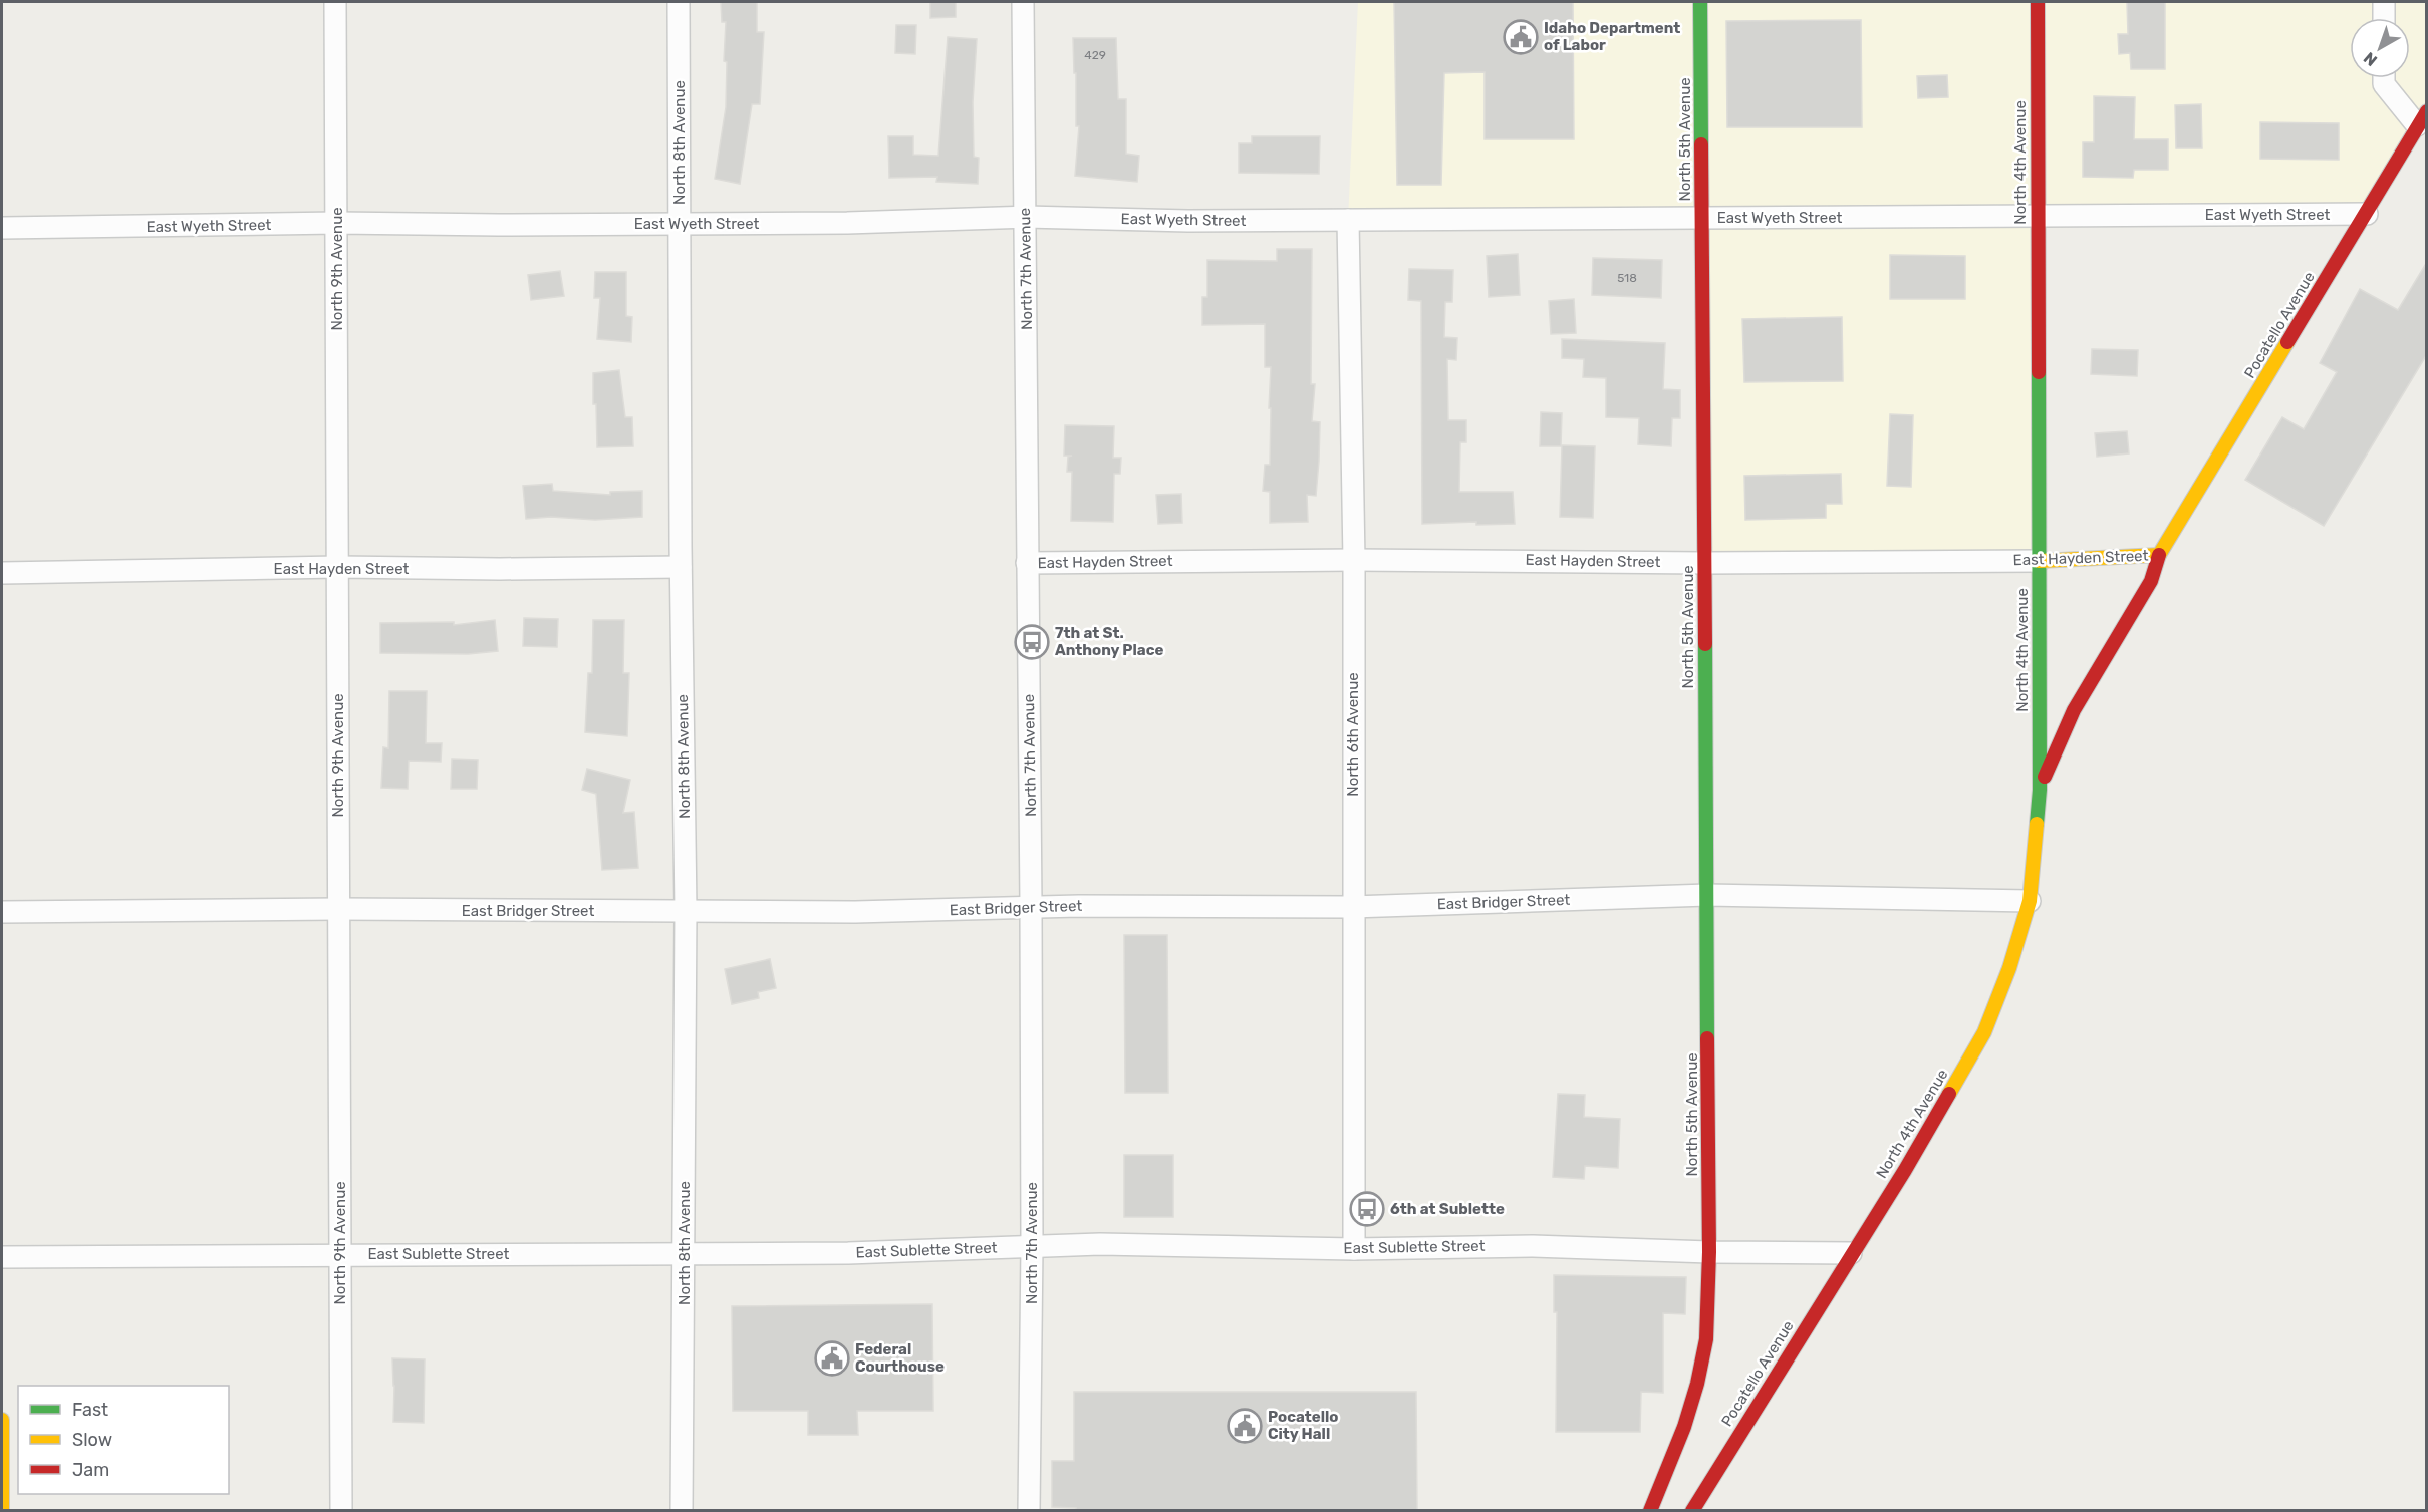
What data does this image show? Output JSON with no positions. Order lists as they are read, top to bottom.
{
  "streets": {
    "main road": [
      "North 5th Avenue",
      "North 4th Avenue",
      "Pocatello Avenue",
      "East Hayden Street"
    ],
    "street": [
      "North 8th Avenue",
      "East Wyeth Street",
      "North 9th Avenue",
      "North 7th Avenue",
      "North 6th Avenue",
      "East Bridger Street",
      "East Sublette Street"
    ]
  },
  "crossings": [
    ["North 5th Avenue", "East Wyeth Street"],
    ["North 5th Avenue", "East Hayden Street"],
    ["North 5th Avenue", "East Bridger Street"],
    ["North 5th Avenue", "East Sublette Street"],
    ["North 8th Avenue", "East Wyeth Street"],
    ["North 8th Avenue", "East Hayden Street"],
    ["North 8th Avenue", "East Bridger Street"],
    ["North 8th Avenue", "East Sublette Street"],
    ["North 4th Avenue", "East Wyeth Street"],
    ["North 4th Avenue", "Pocatello Avenue"],
    ["North 4th Avenue", "East Hayden Street"],
    ["North 4th Avenue", "East Bridger Street"],
    ["North 4th Avenue", "East Sublette Street"],
    ["East Wyeth Street", "North 9th Avenue"],
    ["East Wyeth Street", "North 7th Avenue"],
    ["East Wyeth Street", "Pocatello Avenue"],
    ["East Wyeth Street", "North 6th Avenue"],
    ["North 9th Avenue", "East Hayden Street"],
    ["North 9th Avenue", "East Bridger Street"],
    ["North 9th Avenue", "East Sublette Street"],
    ["North 7th Avenue", "East Hayden Street"],
    ["North 7th Avenue", "East Bridger Street"],
    ["North 7th Avenue", "East Sublette Street"],
    ["Pocatello Avenue", "East Hayden Street"],
    ["Pocatello Avenue", "East Sublette Street"],
    ["East Hayden Street", "North 6th Avenue"],
    ["North 6th Avenue", "East Bridger Street"],
    ["North 6th Avenue", "East Sublette Street"]
  ],
  "places": {
    "public building": ["Idaho Department of Labor", "Federal Courthouse", "Pocatello City Hall"],
    "bus stop": ["7th at St. Anthony Place", "6th at Sublette"]
  },
  "house_numbers": ["429", "518"],
  "legend": ["Fast", "Slow", "Jam"],
  "north": "bottom left"
}
